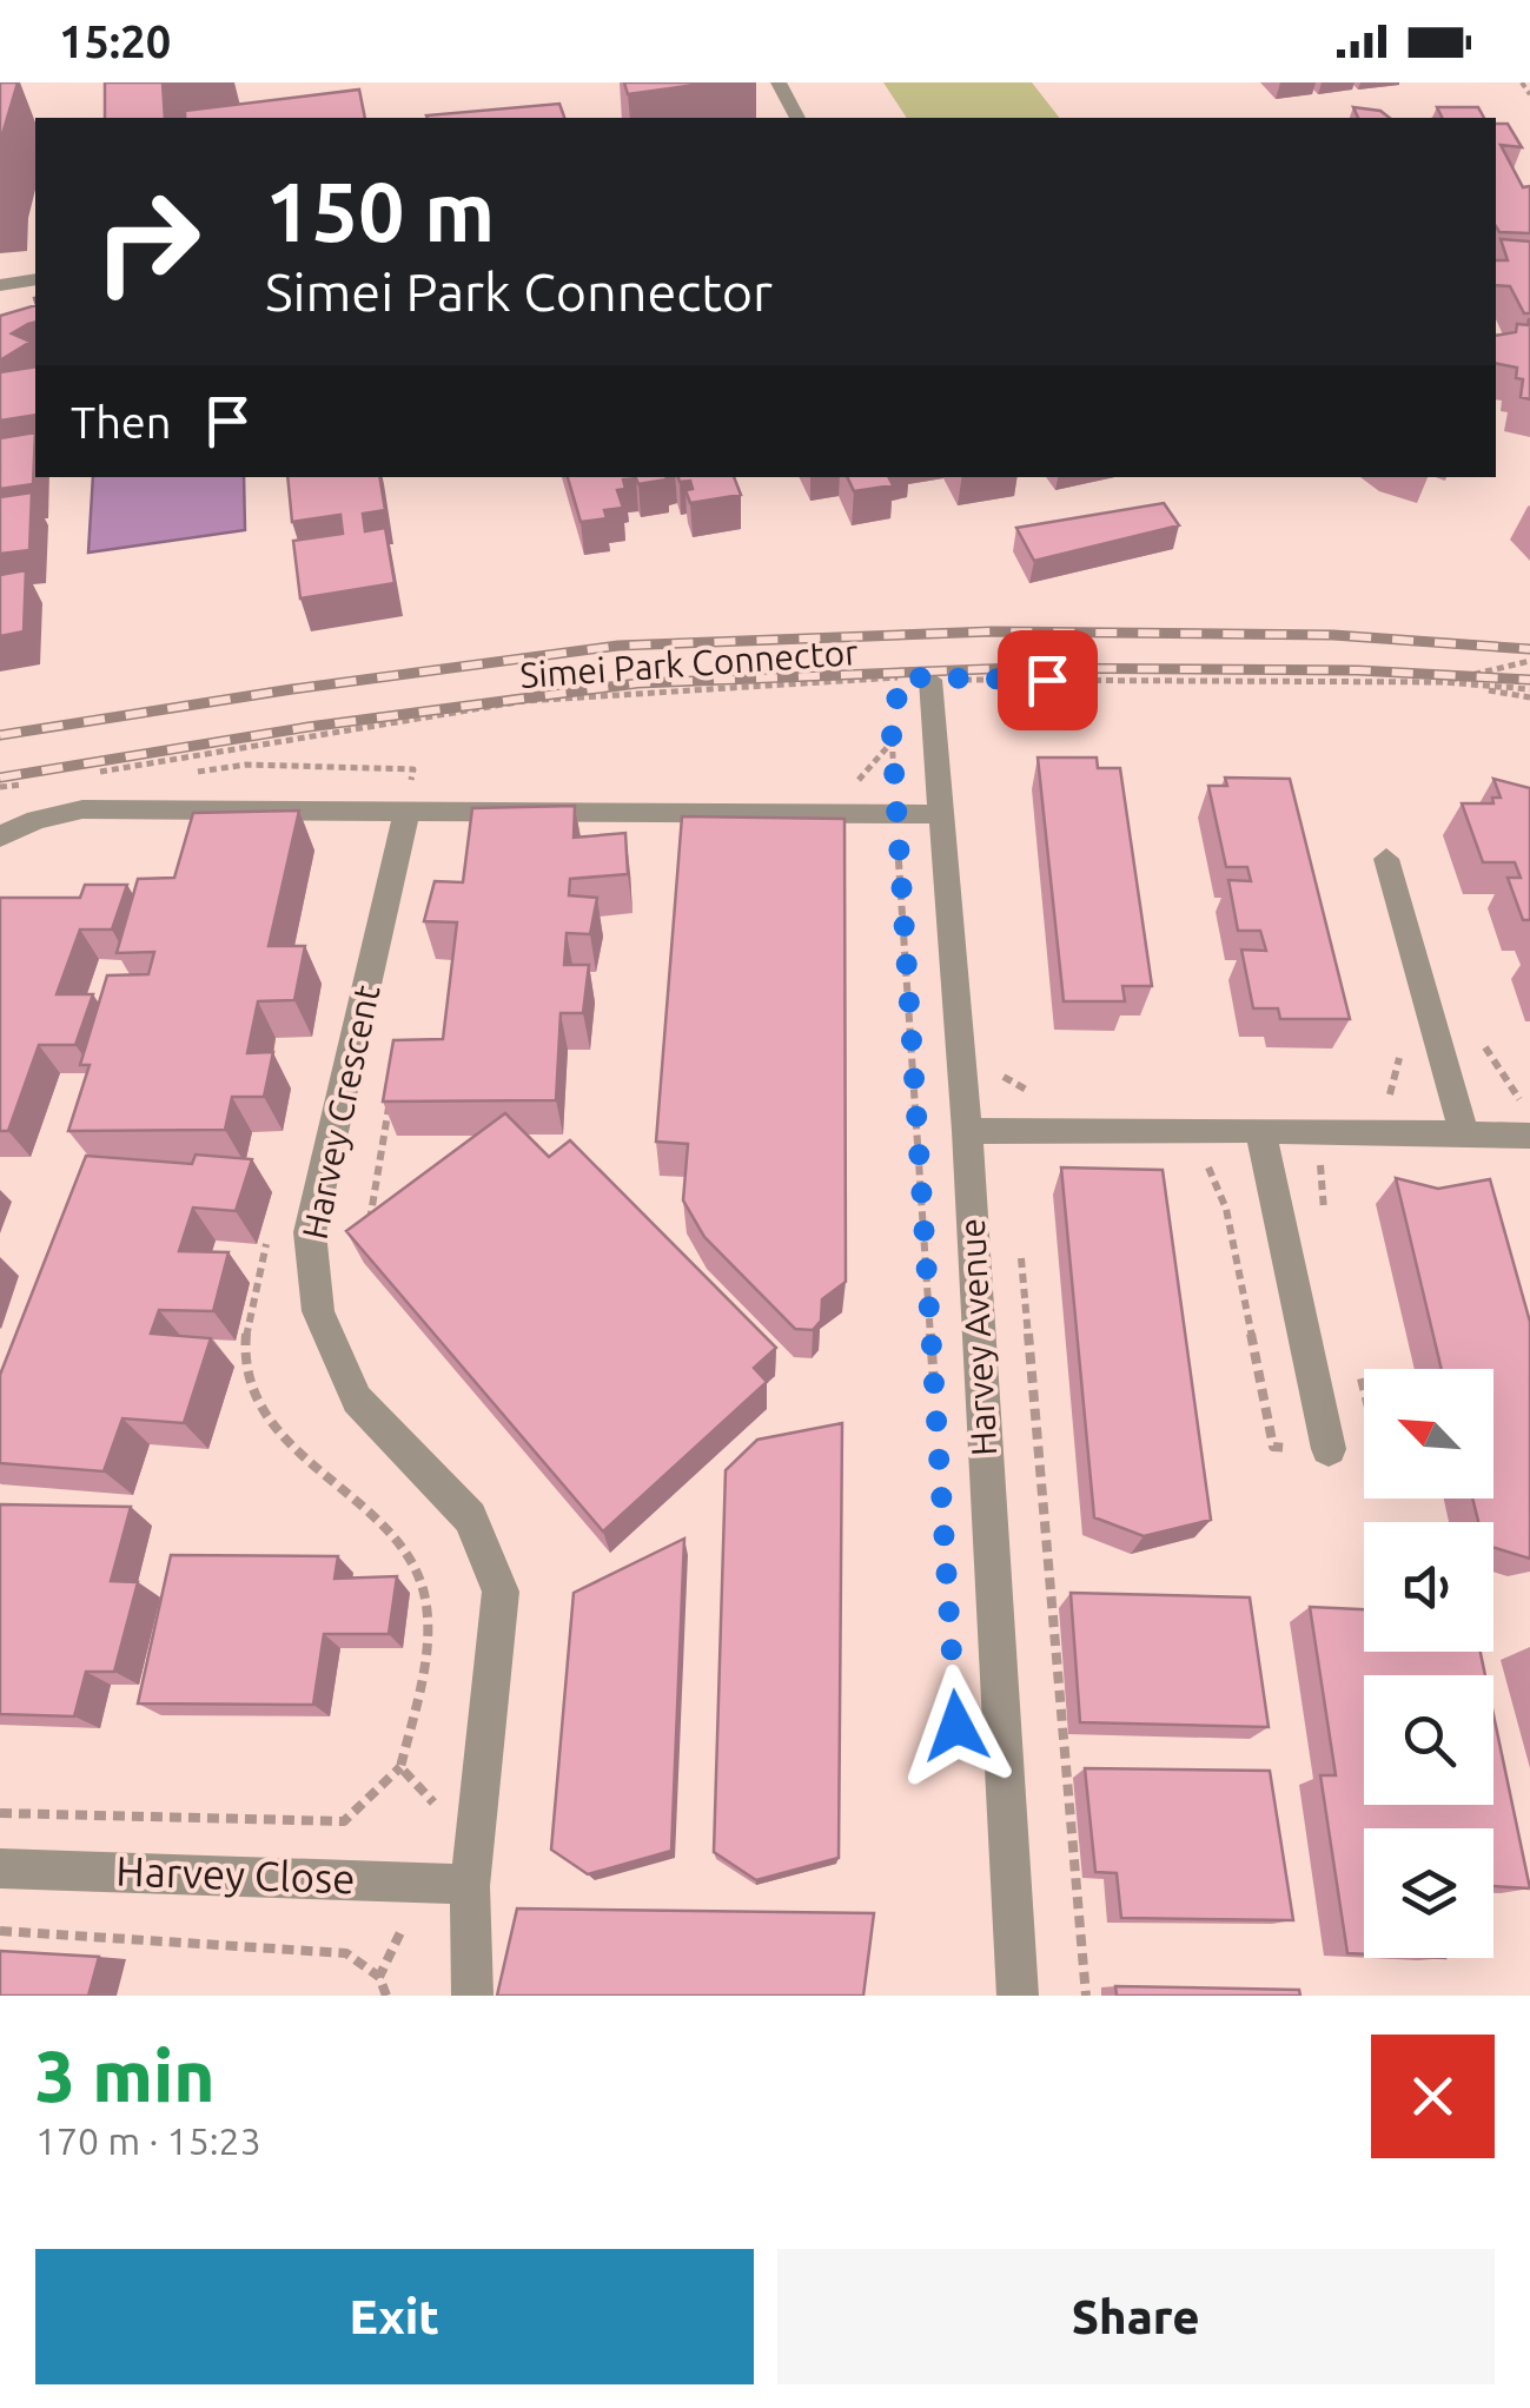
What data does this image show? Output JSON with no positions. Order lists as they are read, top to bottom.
{
  "streets": {
    "street": ["Harvey Crescent", "Harvey Avenue", "Harvey Close"],
    "path": ["Simei Park Connector"]
  },
  "crossings": [
    ["Simei Park Connector", "Harvey Avenue"],
    ["Harvey Crescent", "Harvey Close"]
  ],
  "north": "top left",
  "page": {
    "status": "15:20",
    "turn": ["150 m", "Simei Park Connector"],
    "then": "Then",
    "heading": ["3 min", "170 m · 15:23"],
    "buttons": ["Exit", "Share"]
  }
}
